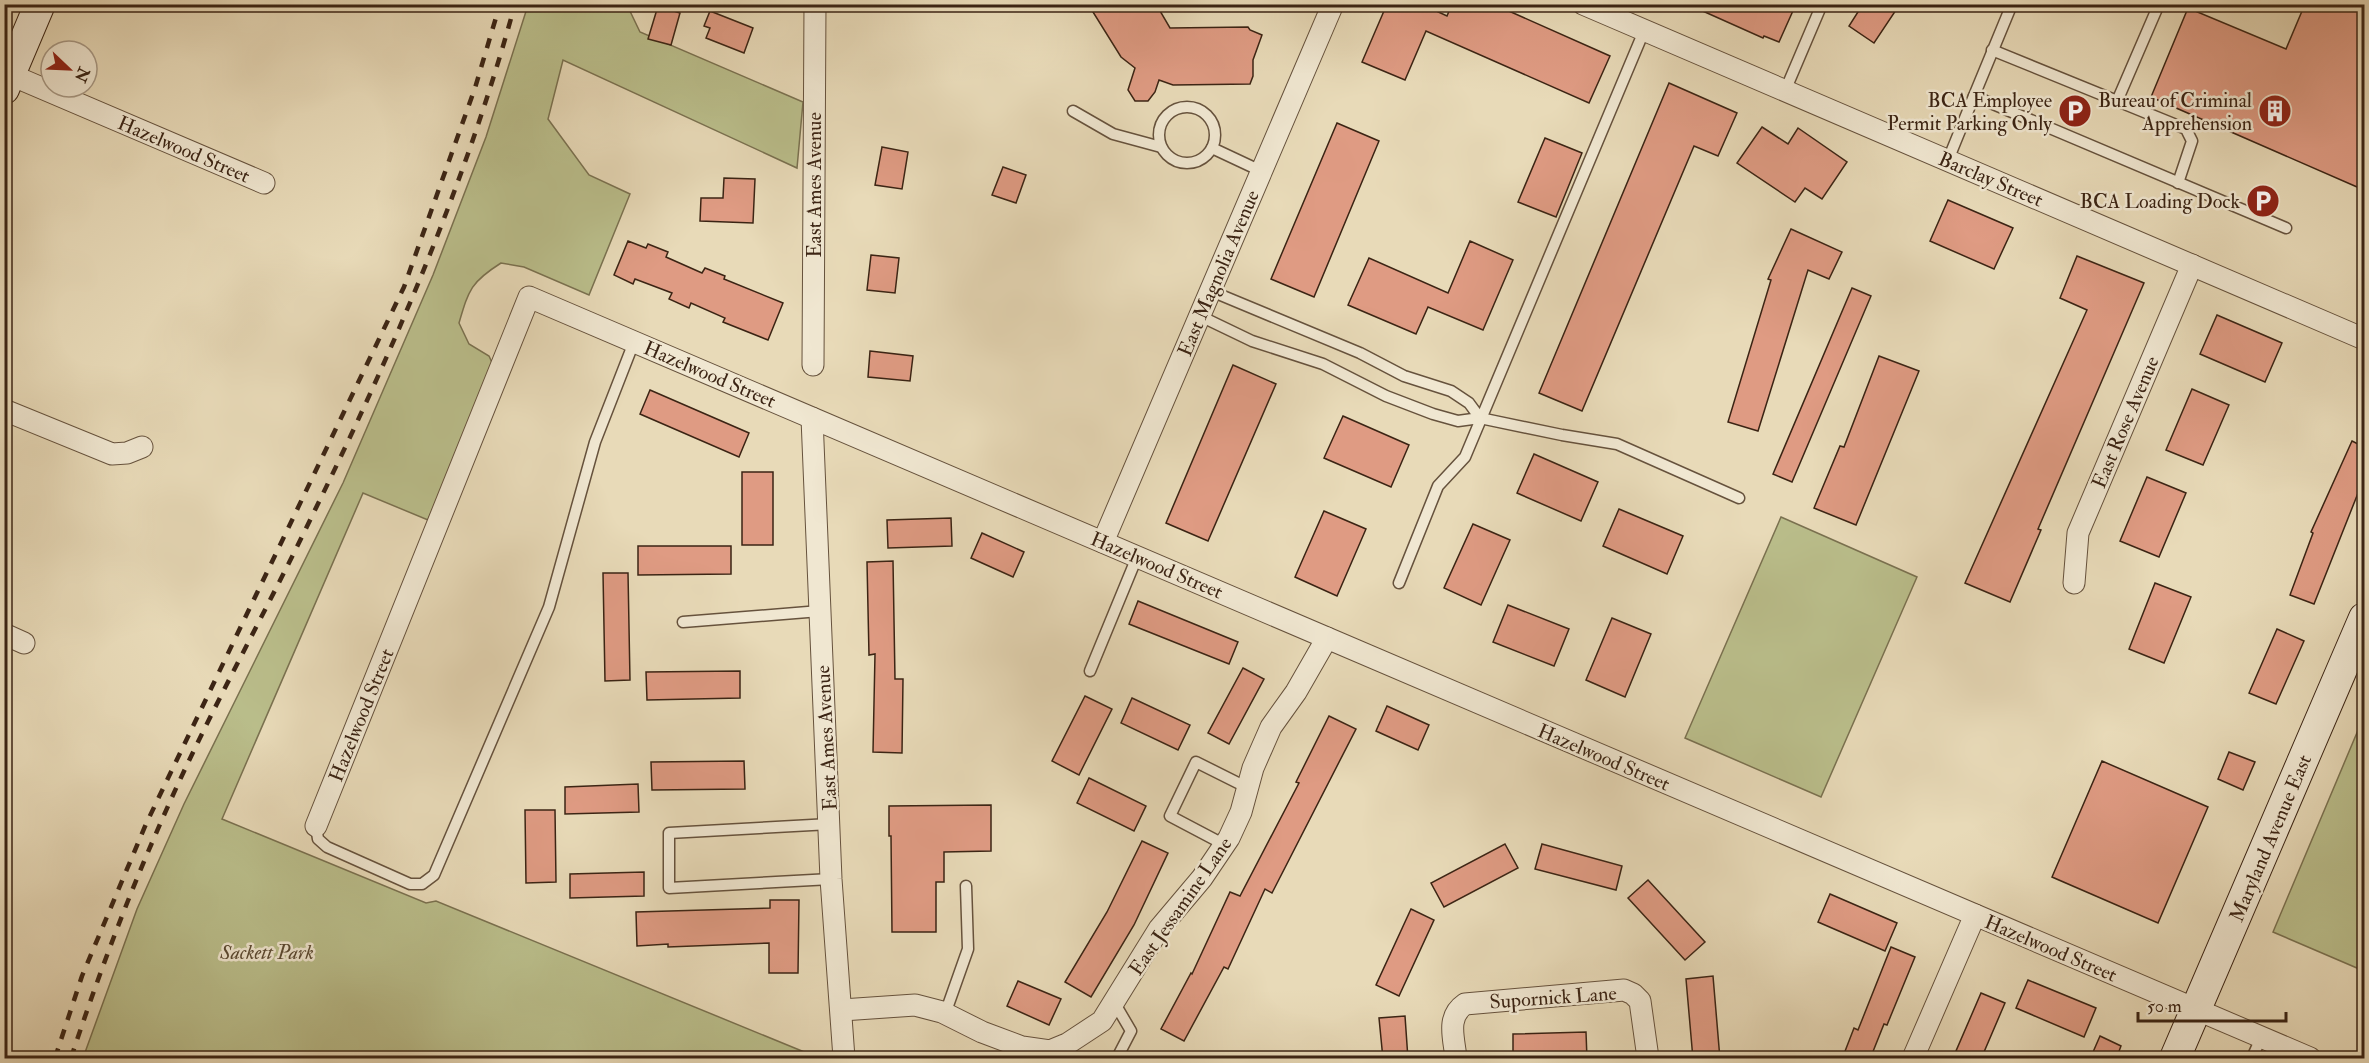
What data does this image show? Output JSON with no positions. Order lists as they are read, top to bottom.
{
  "streets": {
    "main road": ["Maryland Avenue East"],
    "street": [
      "Hazelwood Street",
      "Barclay Street",
      "East Ames Avenue",
      "East Magnolia Avenue",
      "East Rose Avenue",
      "East Jessamine Lane",
      "Supornick Lane"
    ]
  },
  "crossings": [
    ["Hazelwood Street", "East Ames Avenue"],
    ["Hazelwood Street", "East Magnolia Avenue"],
    ["Hazelwood Street", "Maryland Avenue East"],
    ["Hazelwood Street", "East Jessamine Lane"],
    ["Barclay Street", "East Rose Avenue"],
    ["East Ames Avenue", "East Jessamine Lane"]
  ],
  "parks": ["Sackett Park"],
  "places": {
    "parking": ["BCA Employee Permit Parking Only", "BCA Loading Dock"],
    "building": ["Bureau of Criminal Apprehension"]
  },
  "scale_bar": "50 m",
  "north": "bottom right"
}
